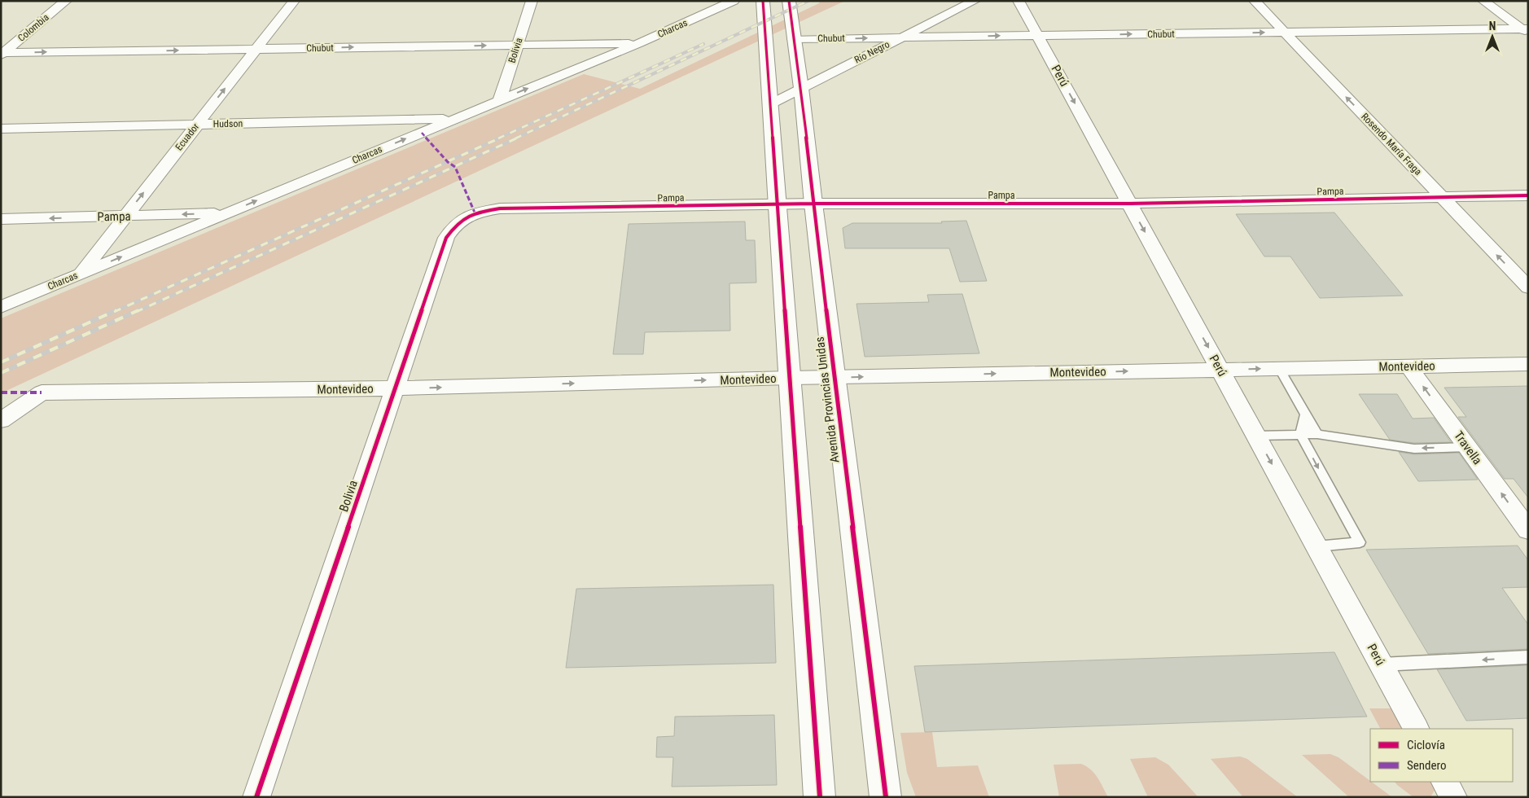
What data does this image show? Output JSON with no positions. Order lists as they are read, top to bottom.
{
  "streets": {
    "main road": ["Avenida Provincias Unidas"],
    "street": [
      "Colombia",
      "Charcas",
      "Chubut",
      "Bolivia",
      "Río Negro",
      "Perú",
      "Hudson",
      "Ecuador",
      "Rosendo María Fraga",
      "Pampa",
      "Montevideo",
      "Travella"
    ]
  },
  "crossings": [
    ["Colombia", "Chubut"],
    ["Charcas", "Chubut"],
    ["Charcas", "Bolivia"],
    ["Charcas", "Hudson"],
    ["Charcas", "Ecuador"],
    ["Charcas", "Pampa"],
    ["Chubut", "Bolivia"],
    ["Chubut", "Río Negro"],
    ["Chubut", "Perú"],
    ["Chubut", "Ecuador"],
    ["Chubut", "Rosendo María Fraga"],
    ["Chubut", "Avenida Provincias Unidas"],
    ["Bolivia", "Pampa"],
    ["Bolivia", "Montevideo"],
    ["Río Negro", "Avenida Provincias Unidas"],
    ["Perú", "Pampa"],
    ["Perú", "Montevideo"],
    ["Hudson", "Ecuador"],
    ["Ecuador", "Pampa"],
    ["Rosendo María Fraga", "Pampa"],
    ["Pampa", "Avenida Provincias Unidas"],
    ["Montevideo", "Avenida Provincias Unidas"],
    ["Montevideo", "Travella"]
  ],
  "one_way": [
    "Charcas",
    "Chubut",
    "Perú",
    "Ecuador",
    "Rosendo María Fraga",
    "Montevideo",
    "Travella"
  ],
  "legend": ["Ciclovía", "Sendero"],
  "north": "top"
}
